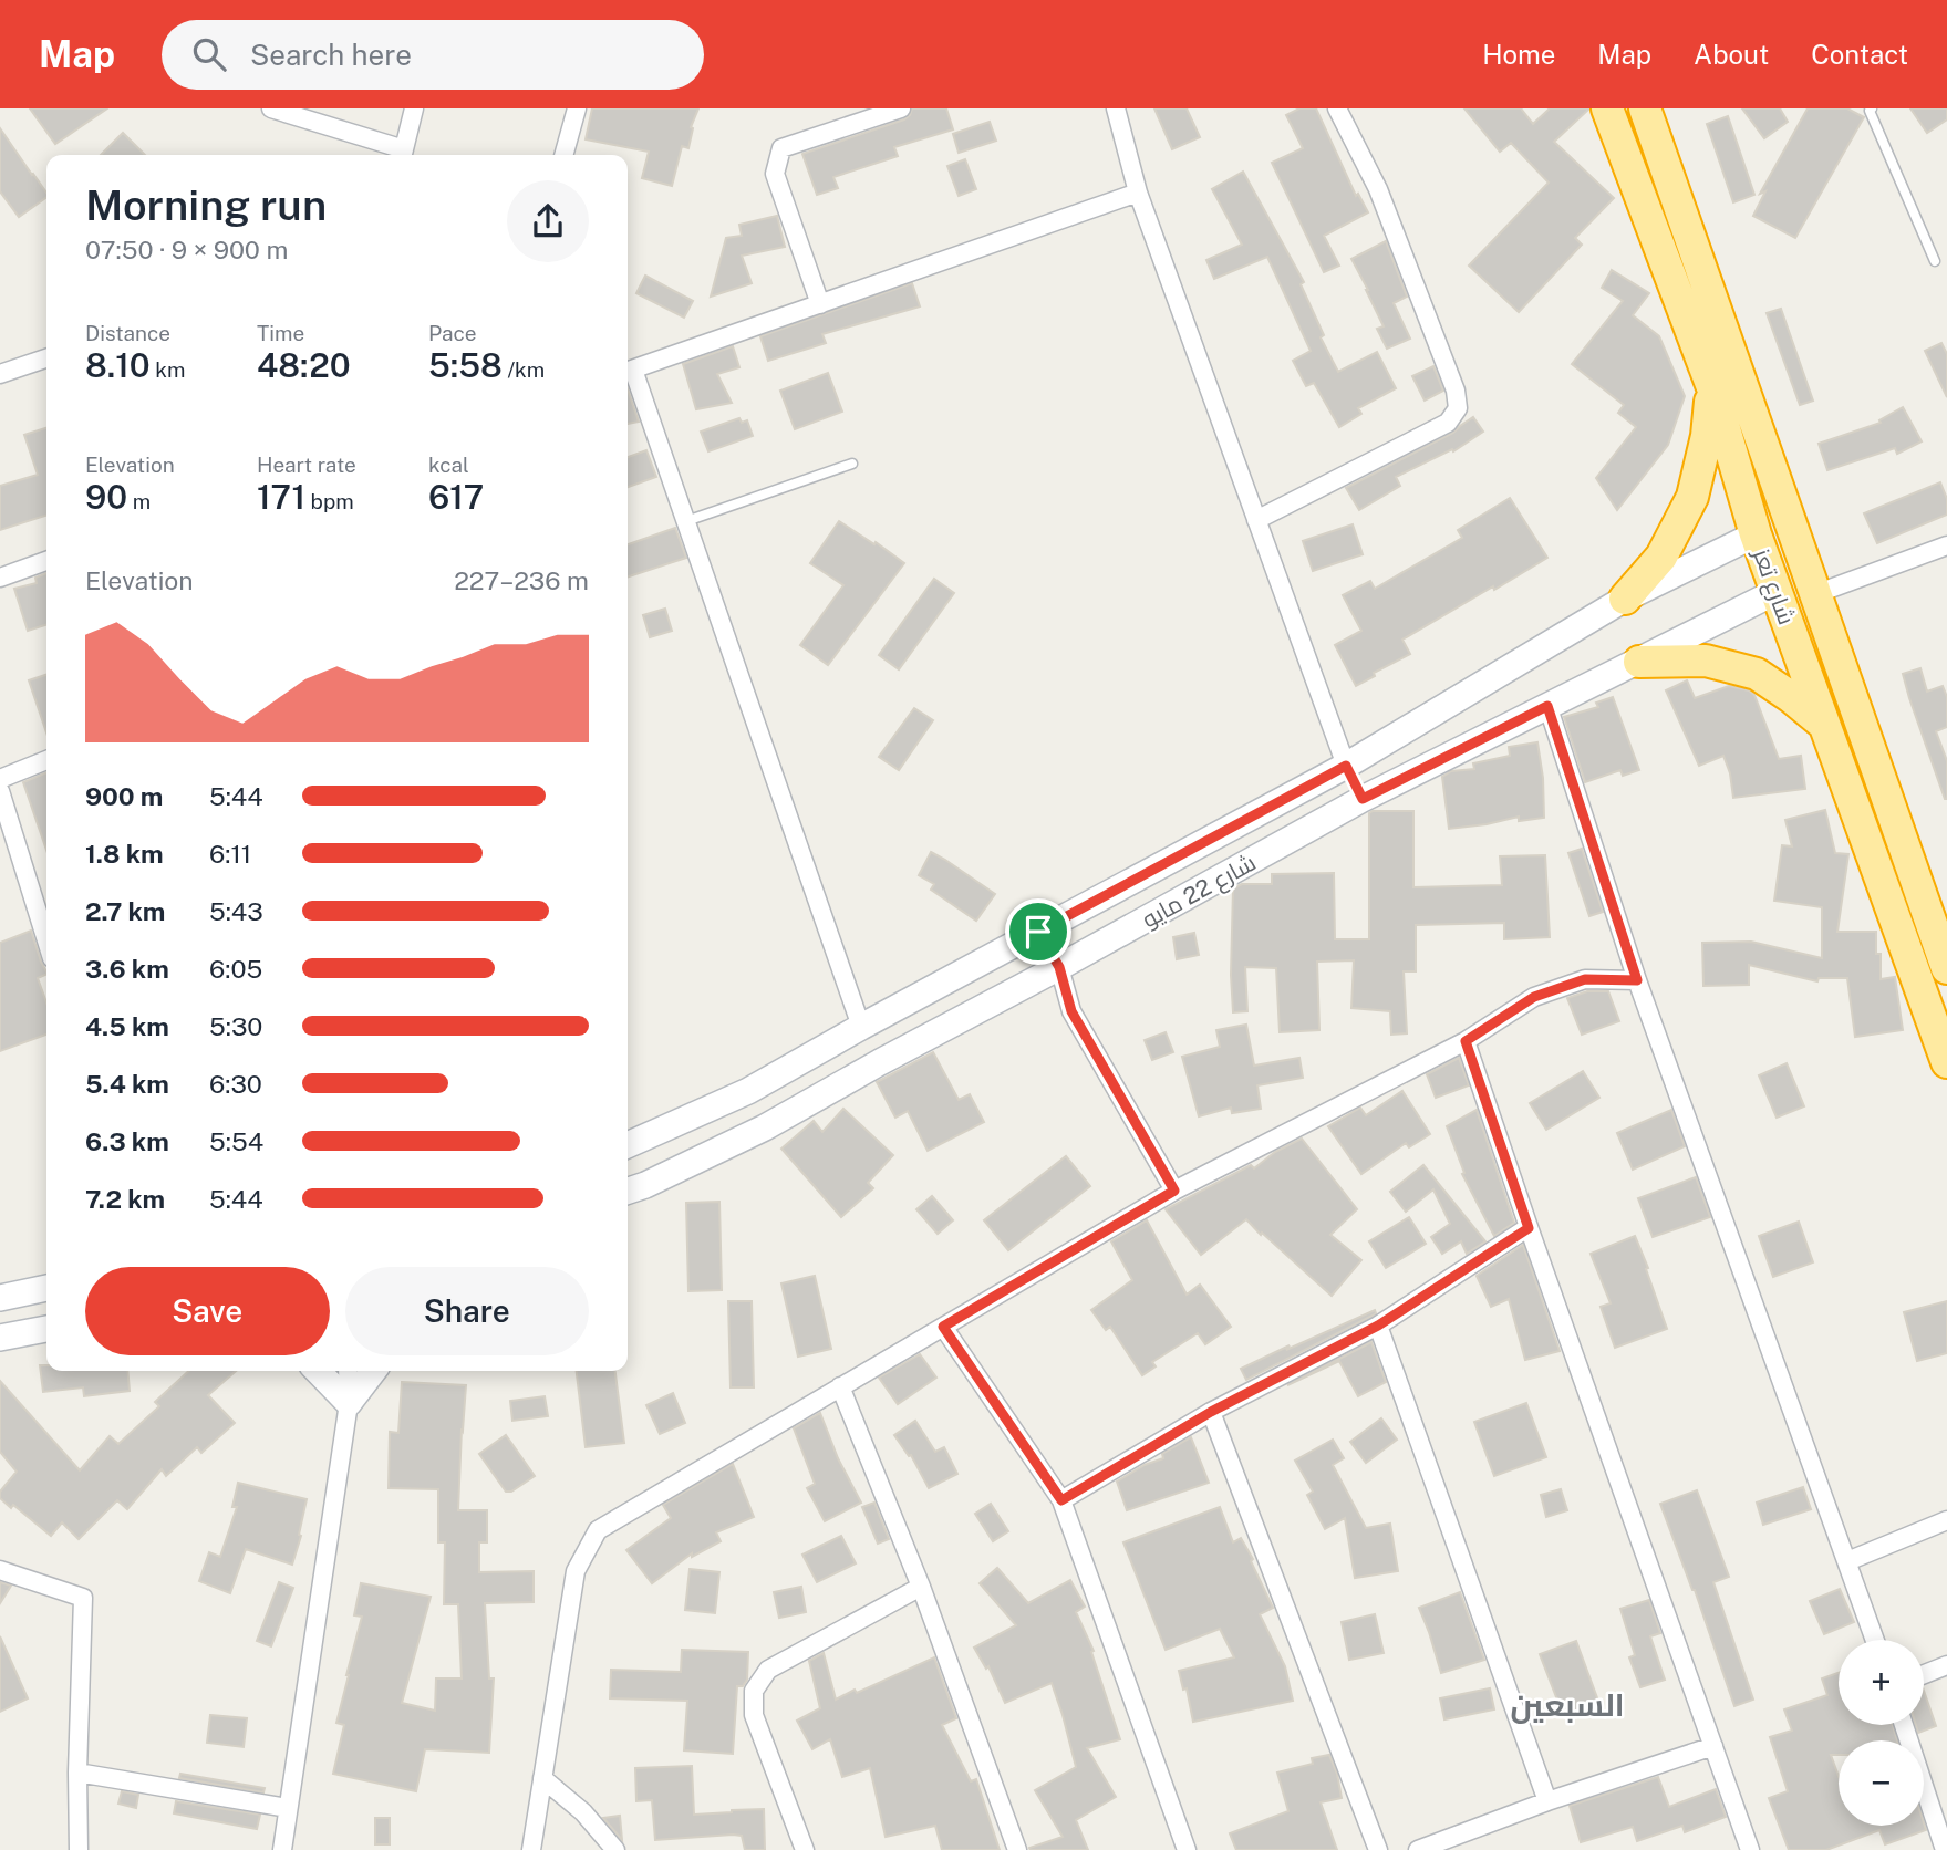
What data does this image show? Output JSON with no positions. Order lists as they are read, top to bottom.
{
  "streets": {
    "highway": ["شارع تعز"],
    "main road": ["شارع 22 مايو"]
  },
  "crossings": [
    ["شارع تعز", "شارع 22 مايو"]
  ],
  "districts": ["السبعين"],
  "page": {
    "header": "Map",
    "search": "Search here",
    "nav": [
      "Home",
      "Map",
      "About",
      "Contact"
    ],
    "heading": ["Morning run", "07:50 · 9 × 900 m"],
    "stats": [
      ["Distance", "8.10 km"],
      ["Time", "48:20"],
      ["Pace", "5:58 /km"],
      ["Elevation", "90 m"],
      ["Heart rate", "171 bpm"],
      ["kcal", "617"]
    ],
    "chart": ["Elevation", "227–236 m"],
    "list": [
      {
        "name": "900 m",
        "note": "5:44"
      },
      {
        "name": "1.8 km",
        "note": "6:11"
      },
      {
        "name": "2.7 km",
        "note": "5:43"
      },
      {
        "name": "3.6 km",
        "note": "6:05"
      },
      {
        "name": "4.5 km",
        "note": "5:30"
      },
      {
        "name": "5.4 km",
        "note": "6:30"
      },
      {
        "name": "6.3 km",
        "note": "5:54"
      },
      {
        "name": "7.2 km",
        "note": "5:44"
      }
    ],
    "buttons": ["Save", "Share"],
    "map_buttons": ["+", "−"]
  }
}
